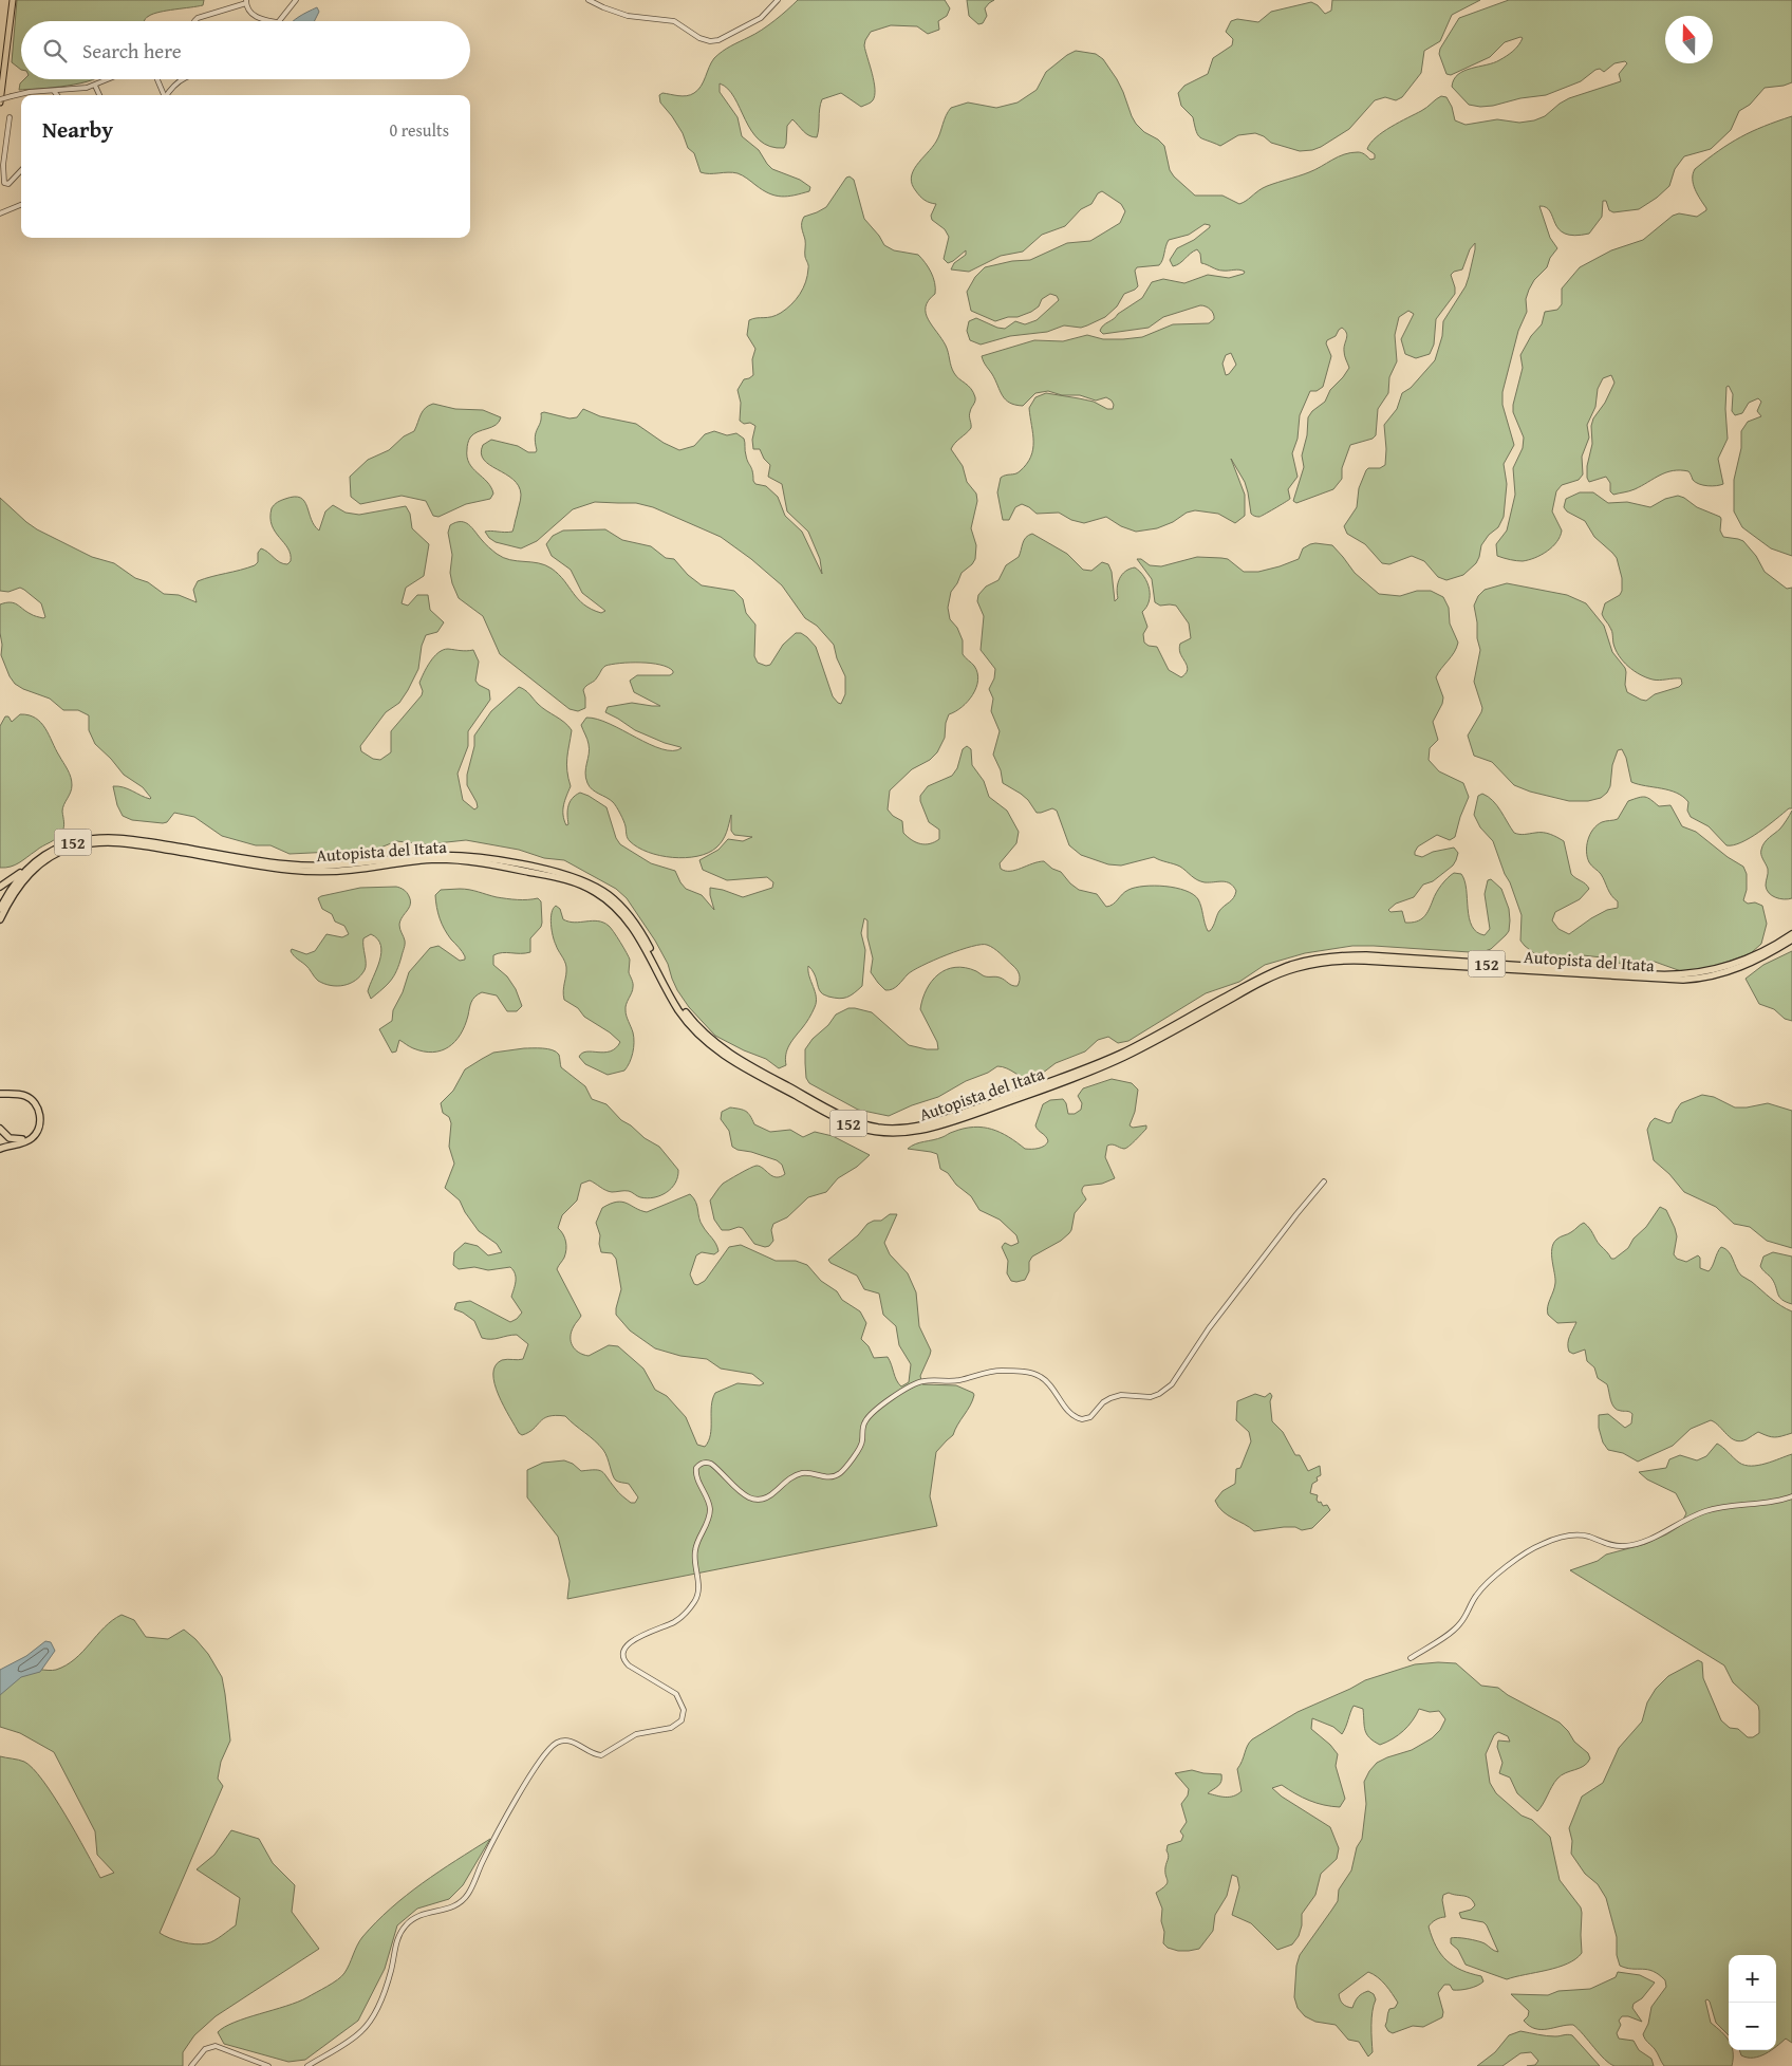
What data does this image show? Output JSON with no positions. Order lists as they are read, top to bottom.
{
  "streets": {
    "highway": ["152", "Autopista del Itata"]
  },
  "north": "top",
  "page": {
    "search": "Search here",
    "heading": ["Nearby", "0 results"],
    "map_buttons": ["+", "−"]
  }
}
